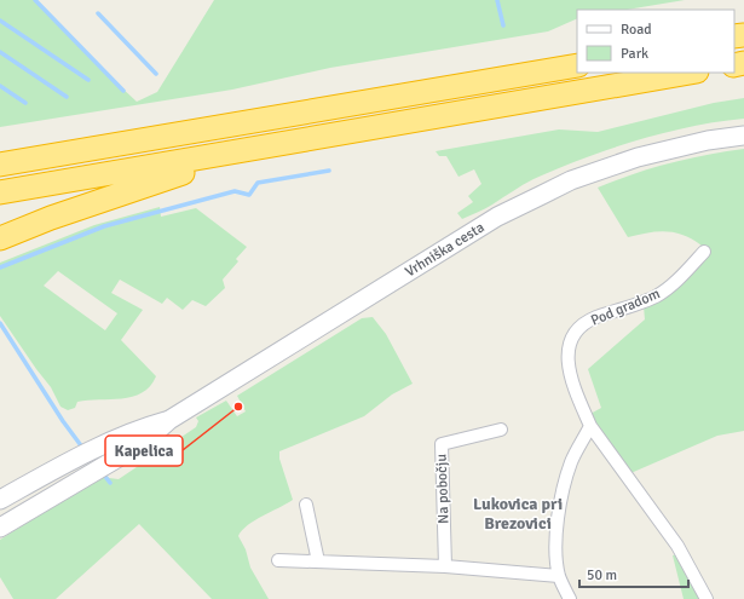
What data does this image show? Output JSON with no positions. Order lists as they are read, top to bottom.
{
  "streets": {
    "main road": ["Vrhniška cesta"],
    "street": ["Pod gradom", "Na pobočju"]
  },
  "districts": ["Lukovica pri Brezovici"],
  "places": ["Kapelica"],
  "legend": ["Road", "Park"],
  "scale_bar": "50 m"
}
